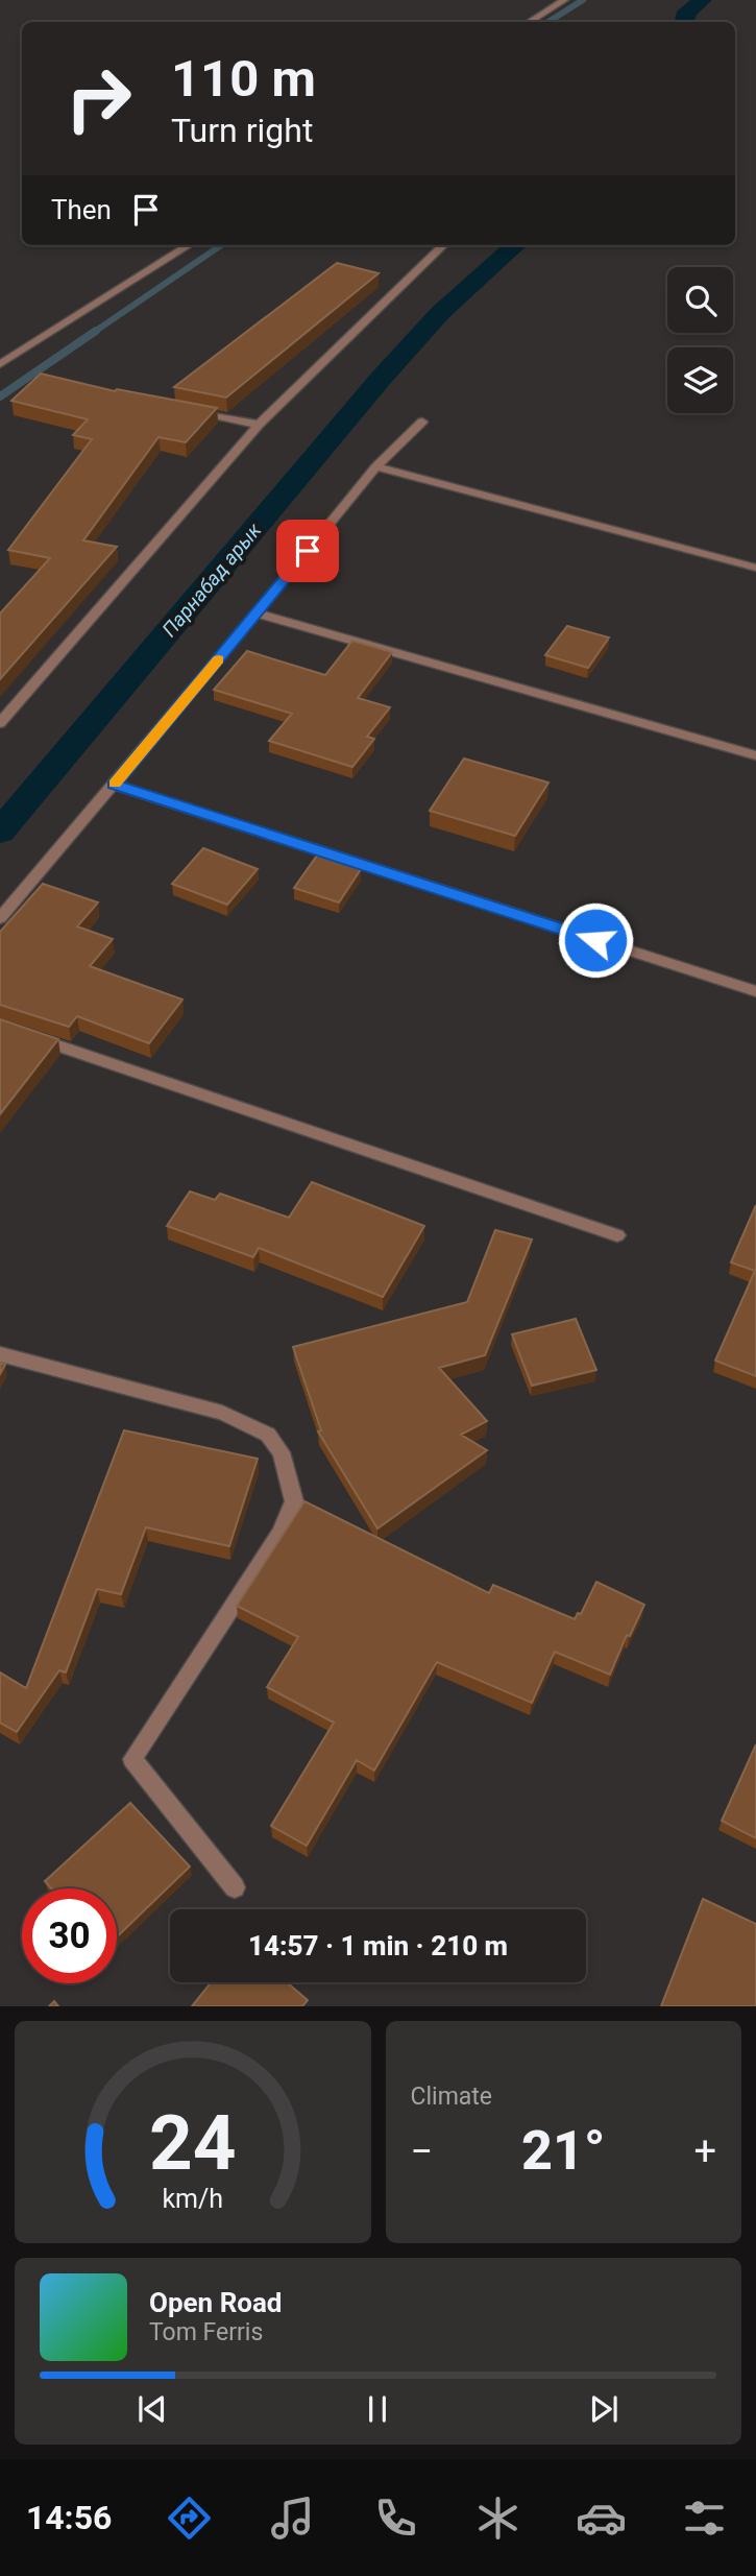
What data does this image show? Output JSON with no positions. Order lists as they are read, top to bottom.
{
  "water": ["Парнабад арык"],
  "page": {
    "turn": ["110 m", "Turn right"],
    "then": "Then",
    "limit": "30",
    "trip": "14:57 · 1 min · 210 m",
    "tile": "Climate",
    "heat": ["−", "21°", "+"],
    "song": ["Open Road", "Tom Ferris"],
    "tabs": "14:56",
    "gauge": ["24", "km/h"]
  }
}
